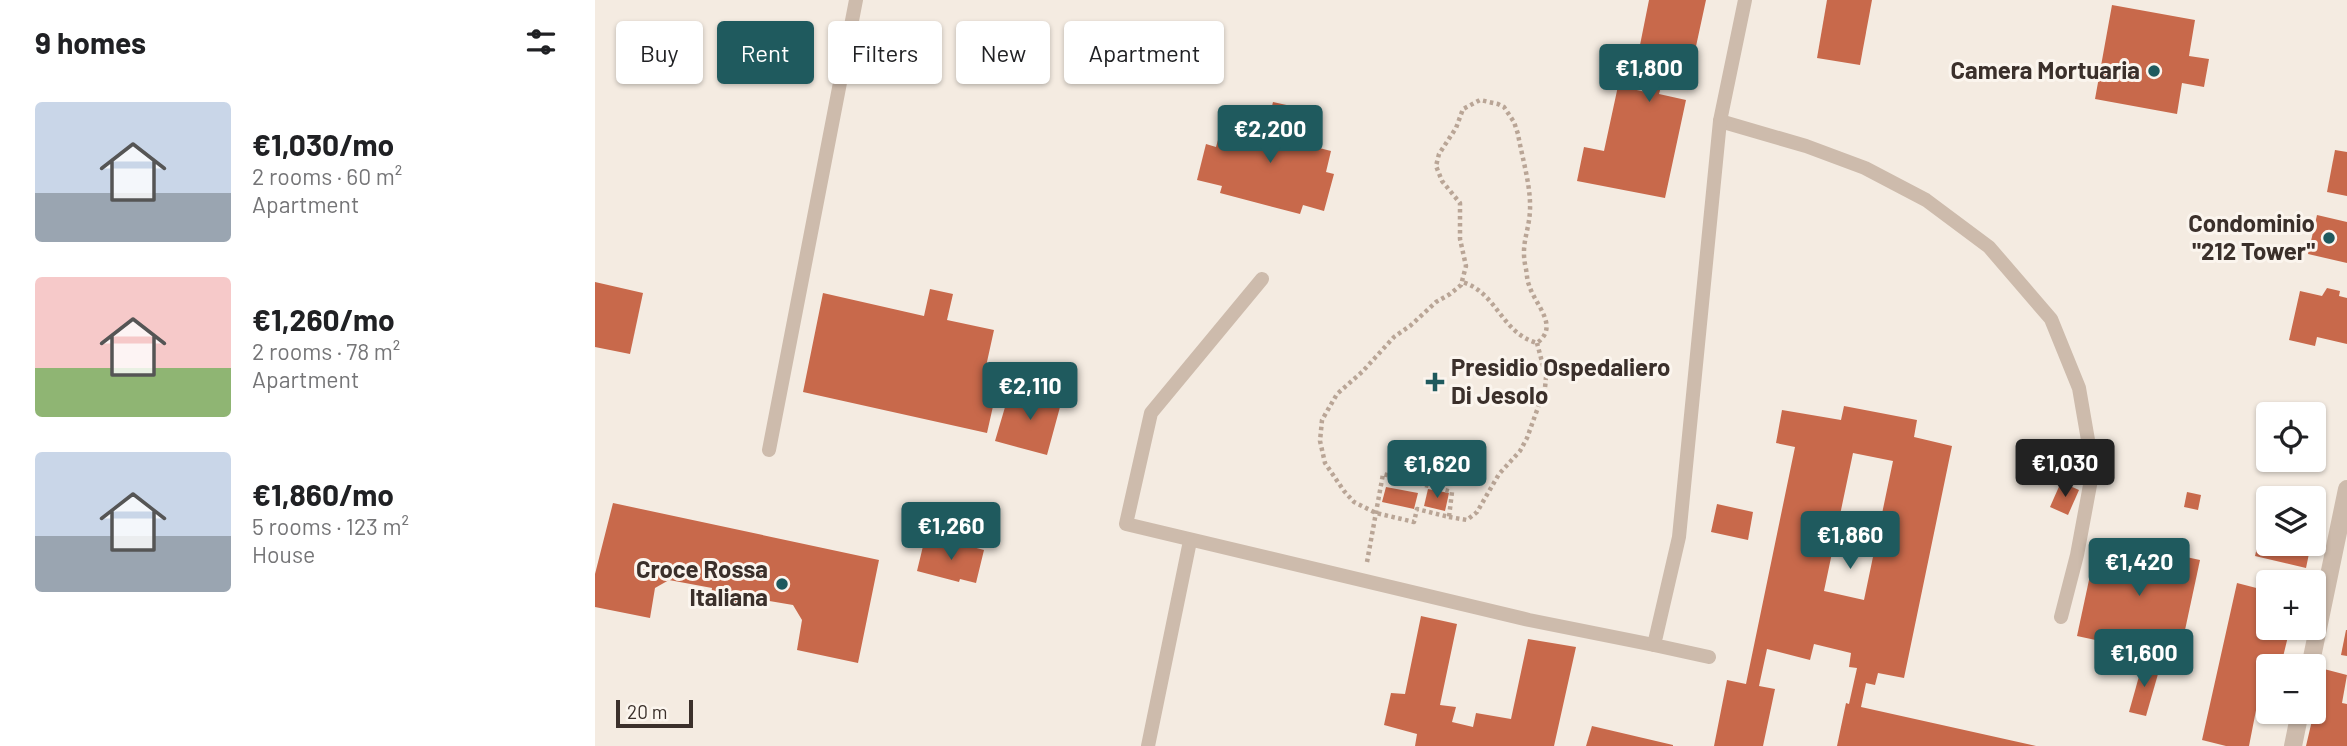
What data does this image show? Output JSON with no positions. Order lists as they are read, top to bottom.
{
  "places": {
    "other": ["Camera Mortuaria", "Condominio \"212 Tower\"", "Croce Rossa Italiana"],
    "health": ["Presidio Ospedaliero Di Jesolo"]
  },
  "scale_bar": "20 m",
  "page": {
    "heading": "9 homes",
    "chip": [
      "Buy",
      "Rent",
      "Filters",
      "New",
      "Apartment"
    ],
    "price": [
      "€1,800",
      "€2,200",
      "€2,110",
      "€1,030",
      "€1,620",
      "€1,260",
      "€1,860",
      "€1,420",
      "€1,600"
    ],
    "list": [
      {
        "name": "€1,030/mo",
        "note": "2 rooms · 60 m² · Apartment"
      },
      {
        "name": "€1,260/mo",
        "note": "2 rooms · 78 m² · Apartment"
      },
      {
        "name": "€1,860/mo",
        "note": "5 rooms · 123 m² · House"
      }
    ],
    "map_buttons": ["+", "−"],
    "scale": "20 m"
  }
}
